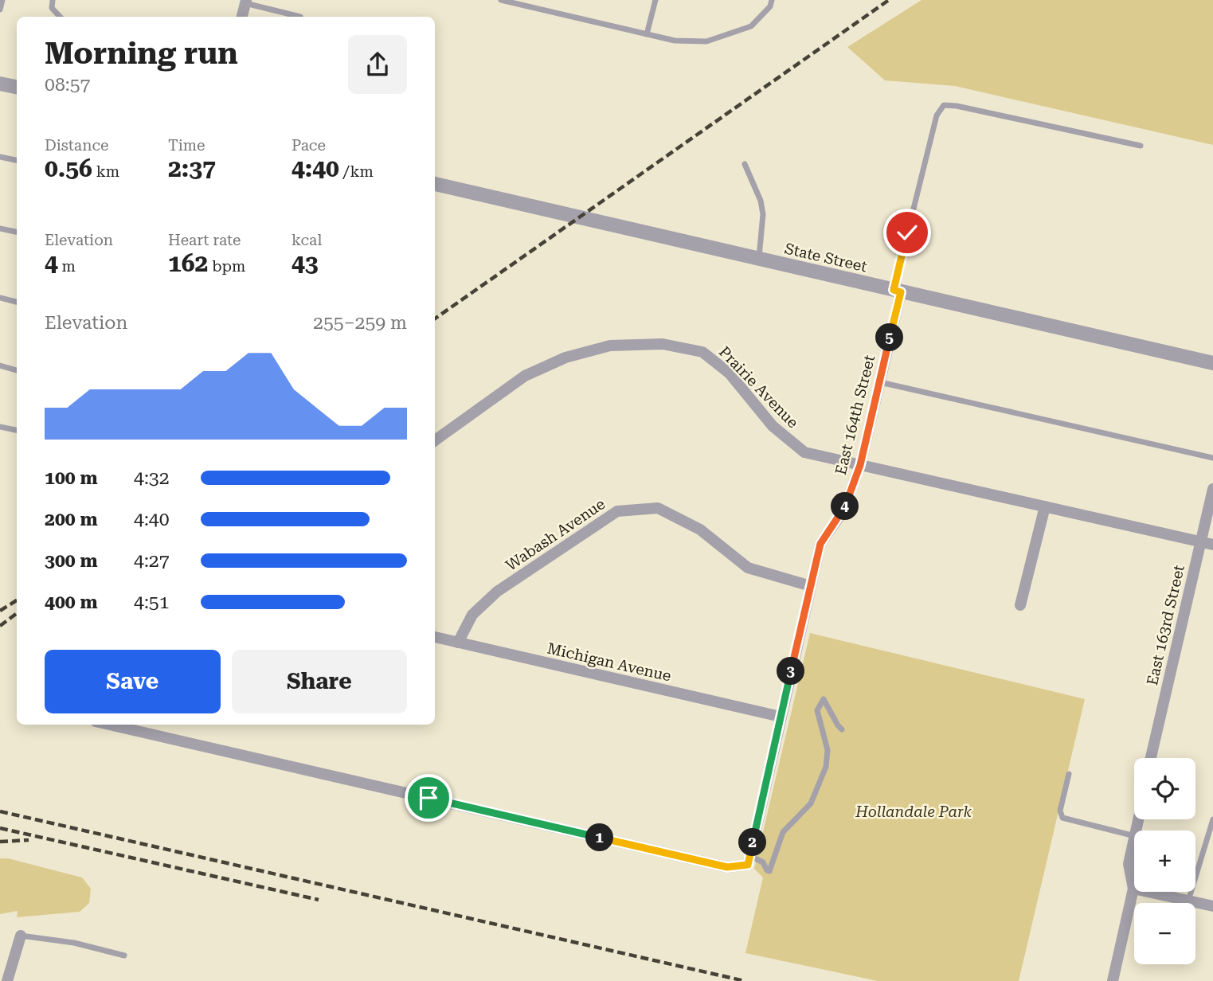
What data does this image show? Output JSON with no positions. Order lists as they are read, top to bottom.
{
  "streets": {
    "street": [
      "State Street",
      "Prairie Avenue",
      "East 164th Street",
      "Wabash Avenue",
      "East 163rd Street",
      "Michigan Avenue"
    ]
  },
  "crossings": [
    ["State Street", "East 164th Street"],
    ["Prairie Avenue", "East 164th Street"],
    ["Prairie Avenue", "East 163rd Street"],
    ["East 164th Street", "Wabash Avenue"],
    ["East 164th Street", "Michigan Avenue"],
    ["Wabash Avenue", "Michigan Avenue"]
  ],
  "parks": ["Hollandale Park"],
  "page": {
    "heading": ["Morning run", "08:57"],
    "stats": [
      ["Distance", "0.56 km"],
      ["Time", "2:37"],
      ["Pace", "4:40 /km"],
      ["Elevation", "4 m"],
      ["Heart rate", "162 bpm"],
      ["kcal", "43"]
    ],
    "chart": ["Elevation", "255–259 m"],
    "pins": [
      "5",
      "4",
      "3",
      "1",
      "2"
    ],
    "list": [
      {
        "name": "100 m",
        "note": "4:32"
      },
      {
        "name": "200 m",
        "note": "4:40"
      },
      {
        "name": "300 m",
        "note": "4:27"
      },
      {
        "name": "400 m",
        "note": "4:51"
      }
    ],
    "buttons": ["Save", "Share"],
    "map_buttons": ["+", "−"]
  }
}
